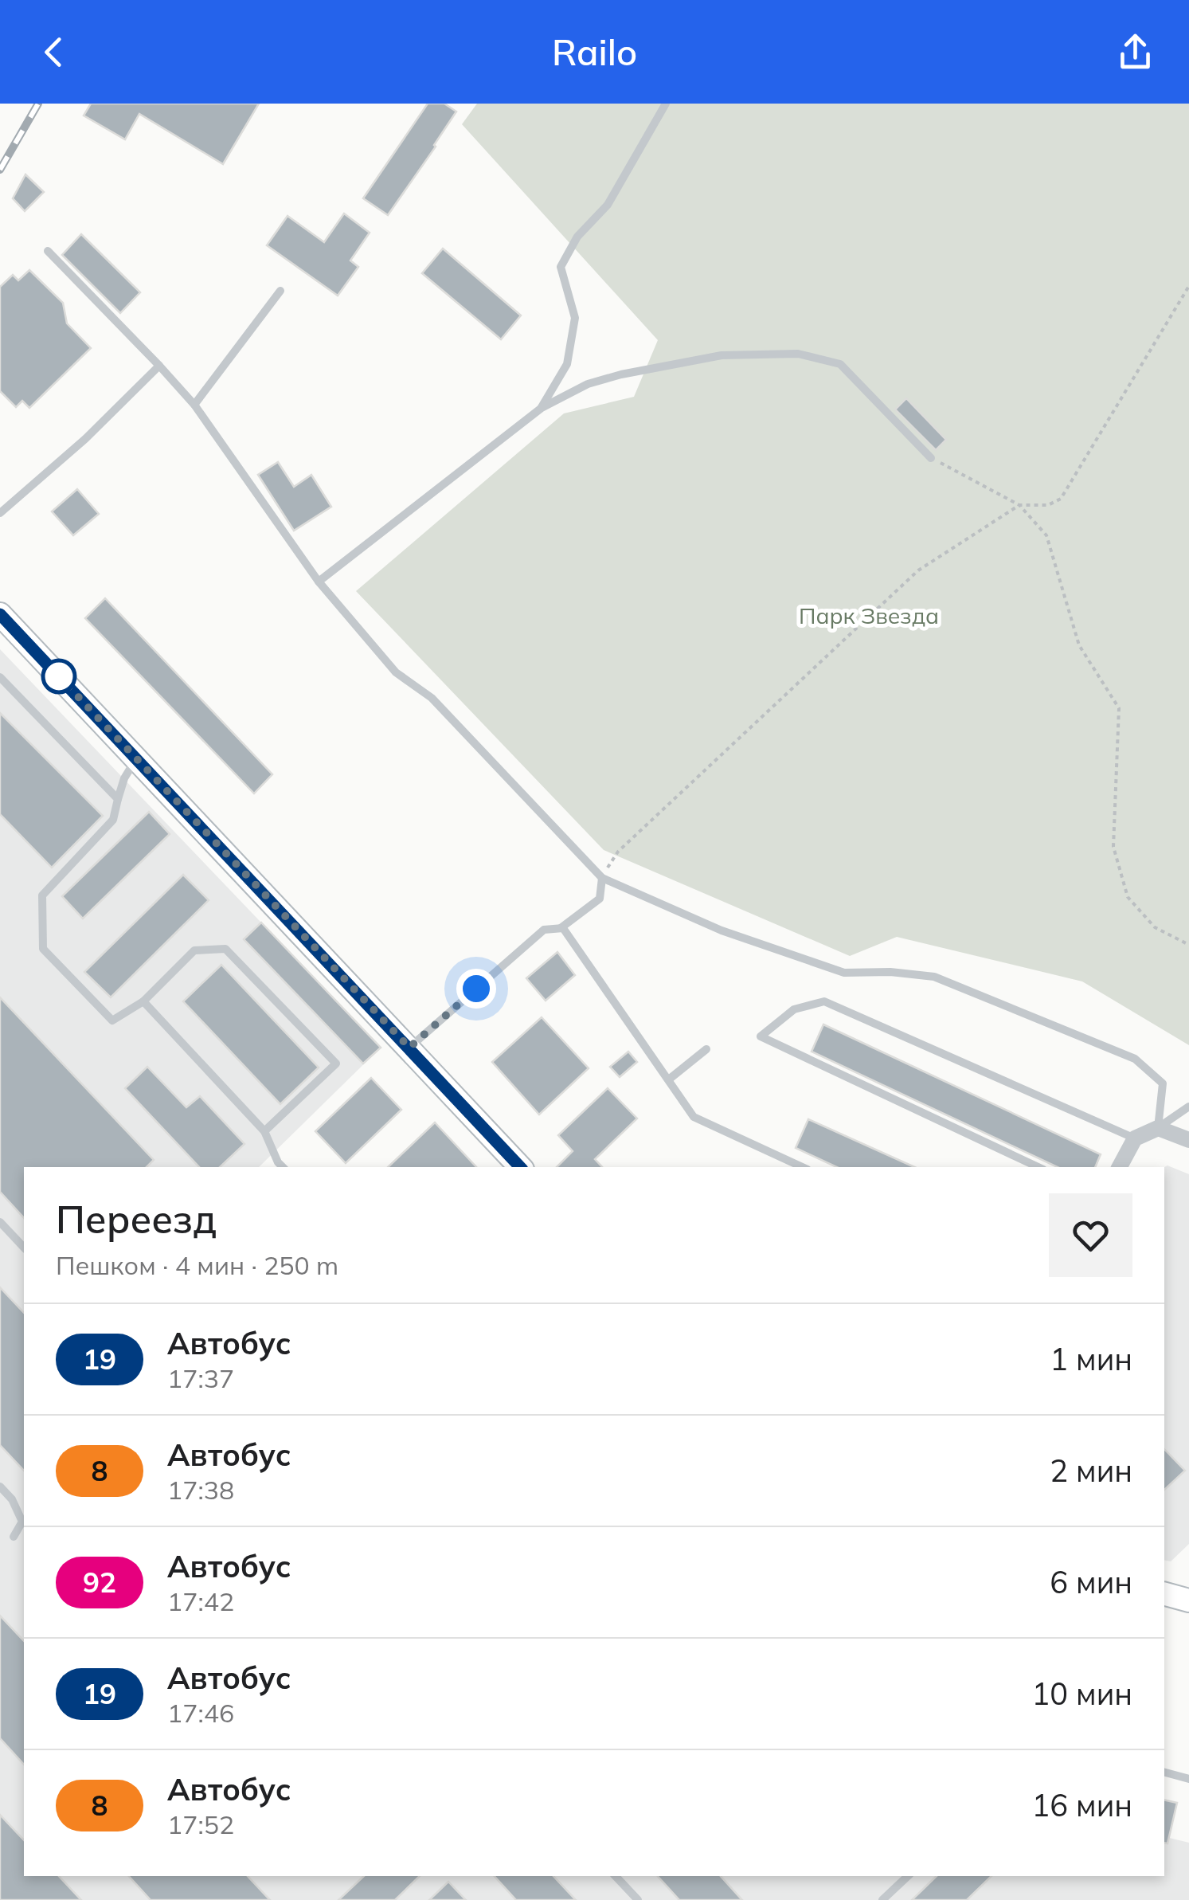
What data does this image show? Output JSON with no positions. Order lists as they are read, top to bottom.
{
  "parks": ["Парк Звезда"],
  "lines": ["bus line 19"],
  "page": {
    "header": "Railo",
    "heading": ["Переезд", "Пешком · 4 мин · 250 m"],
    "list": [
      {
        "mark": "19",
        "name": "Автобус",
        "note": "17:37",
        "value": "1 мин"
      },
      {
        "mark": "8",
        "name": "Автобус",
        "note": "17:38",
        "value": "2 мин"
      },
      {
        "mark": "92",
        "name": "Автобус",
        "note": "17:42",
        "value": "6 мин"
      },
      {
        "mark": "19",
        "name": "Автобус",
        "note": "17:46",
        "value": "10 мин"
      },
      {
        "mark": "8",
        "name": "Автобус",
        "note": "17:52",
        "value": "16 мин"
      }
    ]
  }
}
